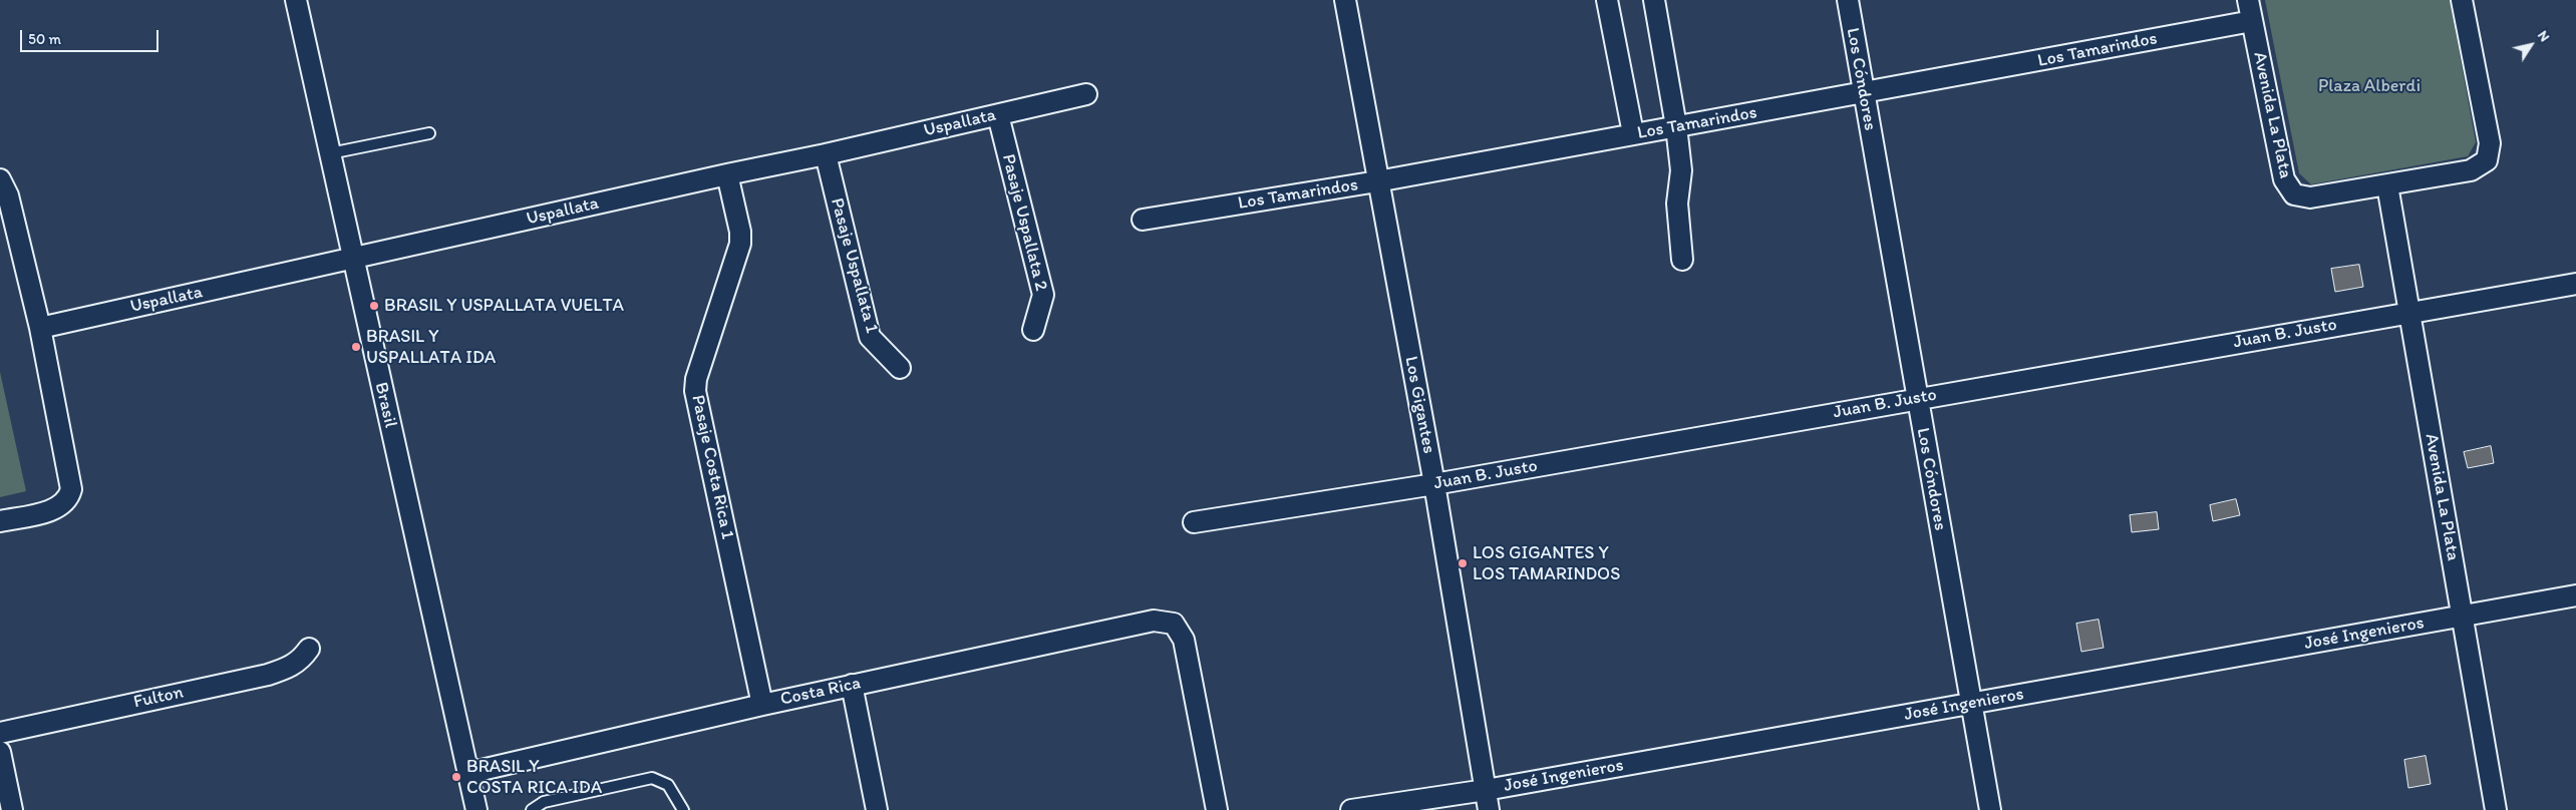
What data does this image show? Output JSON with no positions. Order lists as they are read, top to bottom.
{
  "streets": {
    "street": [
      "Los Tamarindos",
      "Los Cóndores",
      "Avenida La Plata",
      "Uspallata",
      "Pasaje Uspallata 2",
      "Pasaje Uspallata 1",
      "Juan B. Justo",
      "Brasil",
      "Los Gigantes",
      "Pasaje Costa Rica 1",
      "José Ingenieros",
      "Costa Rica",
      "Fulton"
    ]
  },
  "crossings": [
    ["Los Tamarindos", "Los Cóndores"],
    ["Los Tamarindos", "Avenida La Plata"],
    ["Los Tamarindos", "Los Gigantes"],
    ["Los Cóndores", "Juan B. Justo"],
    ["Los Cóndores", "José Ingenieros"],
    ["Avenida La Plata", "Juan B. Justo"],
    ["Avenida La Plata", "José Ingenieros"],
    ["Uspallata", "Pasaje Uspallata 2"],
    ["Uspallata", "Pasaje Uspallata 1"],
    ["Uspallata", "Brasil"],
    ["Uspallata", "Pasaje Costa Rica 1"],
    ["Juan B. Justo", "Los Gigantes"],
    ["Brasil", "Costa Rica"],
    ["Los Gigantes", "José Ingenieros"],
    ["Pasaje Costa Rica 1", "Costa Rica"]
  ],
  "parks": ["Plaza Alberdi"],
  "places": [
    "BRASIL Y USPALLATA VUELTA",
    "BRASIL Y USPALLATA IDA",
    "LOS GIGANTES Y LOS TAMARINDOS",
    "BRASIL Y COSTA RICA IDA"
  ],
  "scale_bar": "50 m",
  "north": "top right"
}
